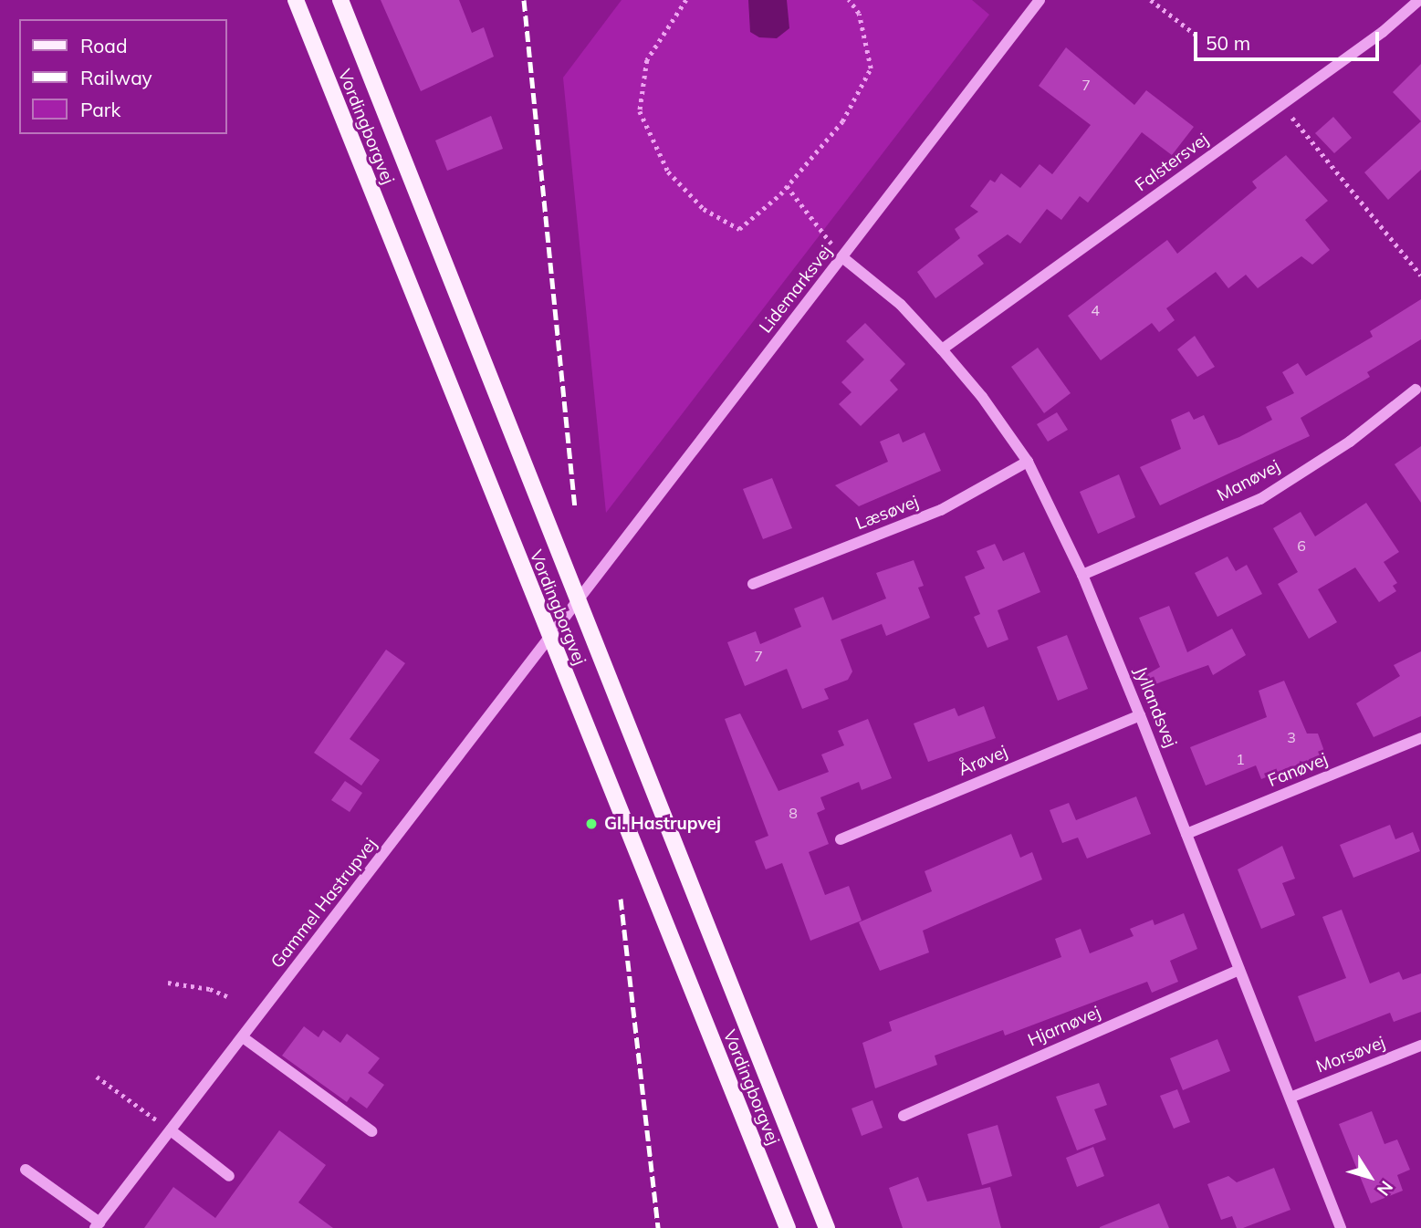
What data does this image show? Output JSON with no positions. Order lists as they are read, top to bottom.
{
  "streets": {
    "main road": ["Vordingborgvej"],
    "street": [
      "Falstersvej",
      "Lidemarksvej",
      "Manøvej",
      "Læsøvej",
      "Jyllandsvej",
      "Årøvej",
      "Fanøvej",
      "Gammel Hastrupvej",
      "Hjarnøvej",
      "Morsøvej"
    ]
  },
  "crossings": [
    ["Vordingborgvej", "Lidemarksvej"],
    ["Vordingborgvej", "Gammel Hastrupvej"],
    ["Falstersvej", "Jyllandsvej"],
    ["Lidemarksvej", "Jyllandsvej"],
    ["Lidemarksvej", "Gammel Hastrupvej"],
    ["Manøvej", "Jyllandsvej"],
    ["Læsøvej", "Jyllandsvej"],
    ["Jyllandsvej", "Årøvej"],
    ["Jyllandsvej", "Fanøvej"],
    ["Jyllandsvej", "Hjarnøvej"],
    ["Jyllandsvej", "Morsøvej"]
  ],
  "places": ["Gl. Hastrupvej"],
  "house_numbers": [
    "7",
    "4",
    "6",
    "7",
    "3",
    "1",
    "8"
  ],
  "legend": ["Road", "Railway", "Park"],
  "scale_bar": "50 m",
  "north": "bottom right"
}
